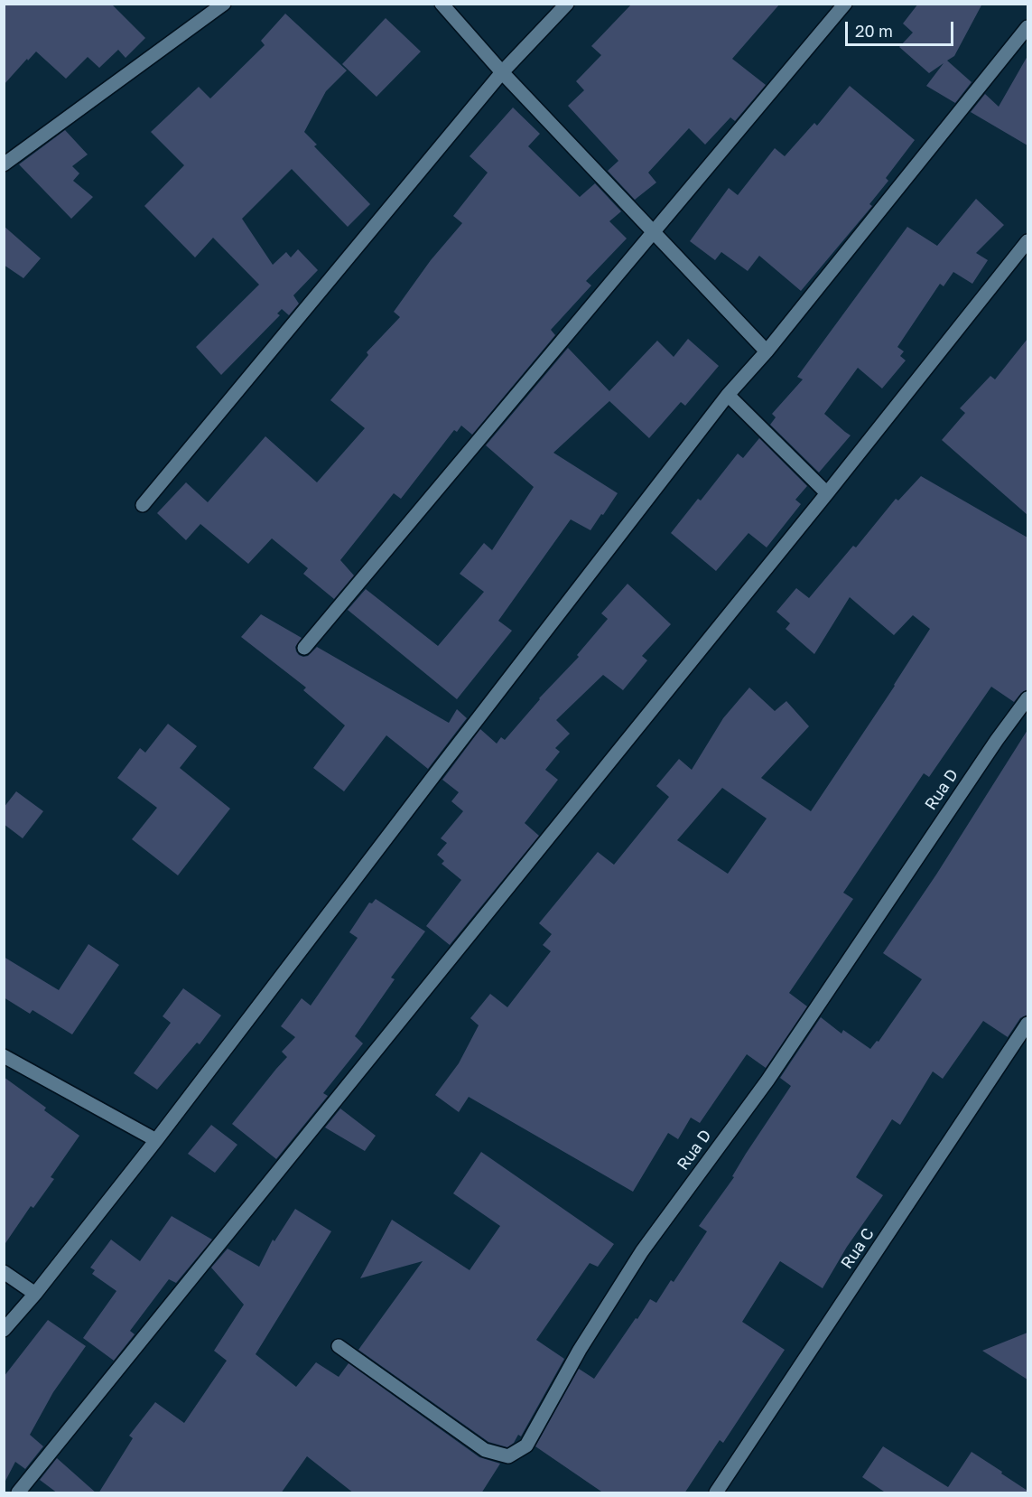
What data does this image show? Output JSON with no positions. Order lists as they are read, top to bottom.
{
  "streets": {
    "street": ["Rua D", "Rua C"]
  },
  "scale_bar": "20 m"
}
